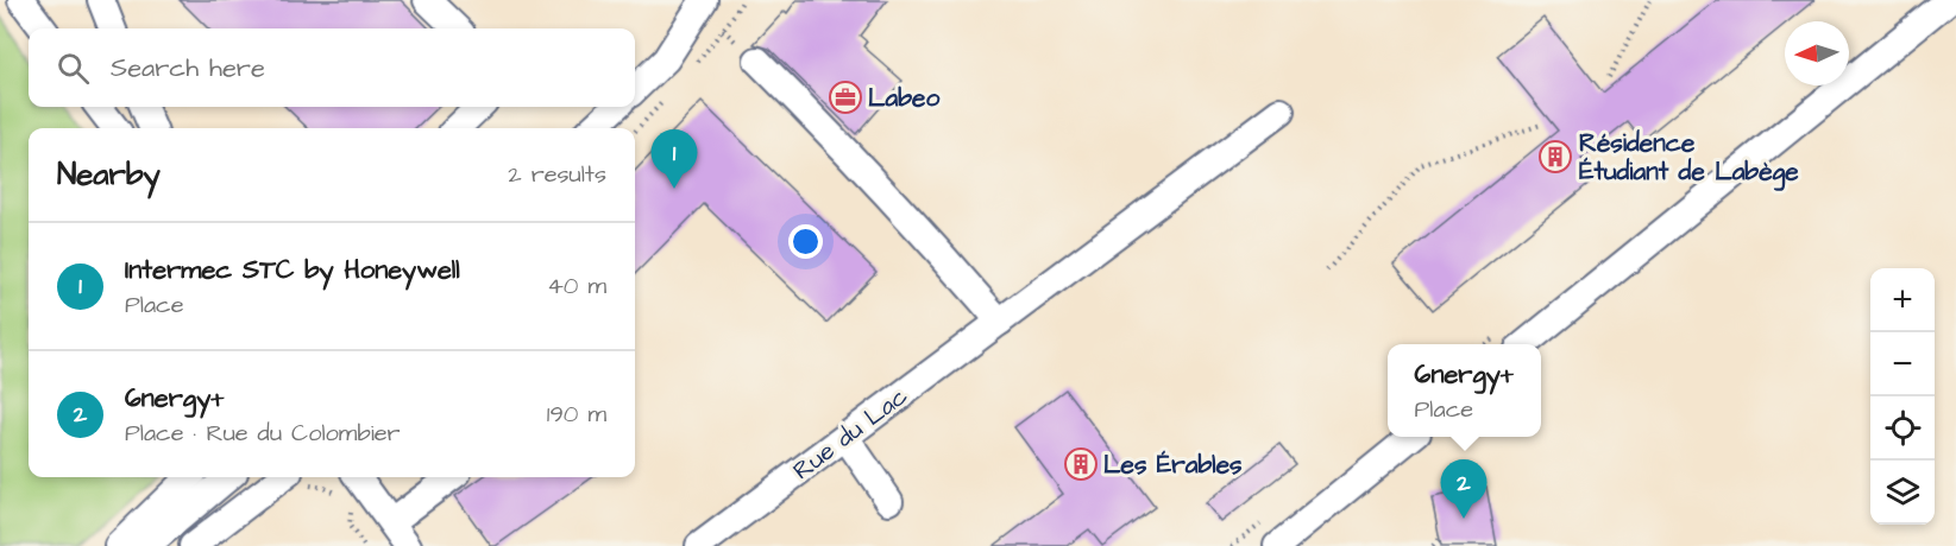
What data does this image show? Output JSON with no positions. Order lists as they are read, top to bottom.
{
  "streets": {
    "street": ["Rue du Lac"]
  },
  "places": {
    "office": ["Labeo"],
    "building": ["Résidence Étudiant de Labège", "Les Érables"]
  },
  "north": "left",
  "page": {
    "search": "Search here",
    "heading": ["Nearby", "2 results"],
    "pins": ["1", "2"],
    "list": [
      {
        "mark": "1",
        "name": "Intermec STC by Honeywell",
        "note": "Place",
        "value": "40 m"
      },
      {
        "mark": "2",
        "name": "6nergy+",
        "note": "Place · Rue du Colombier",
        "value": "190 m"
      }
    ],
    "map_buttons": ["+", "−"],
    "popup": ["6nergy+", "Place"]
  }
}
